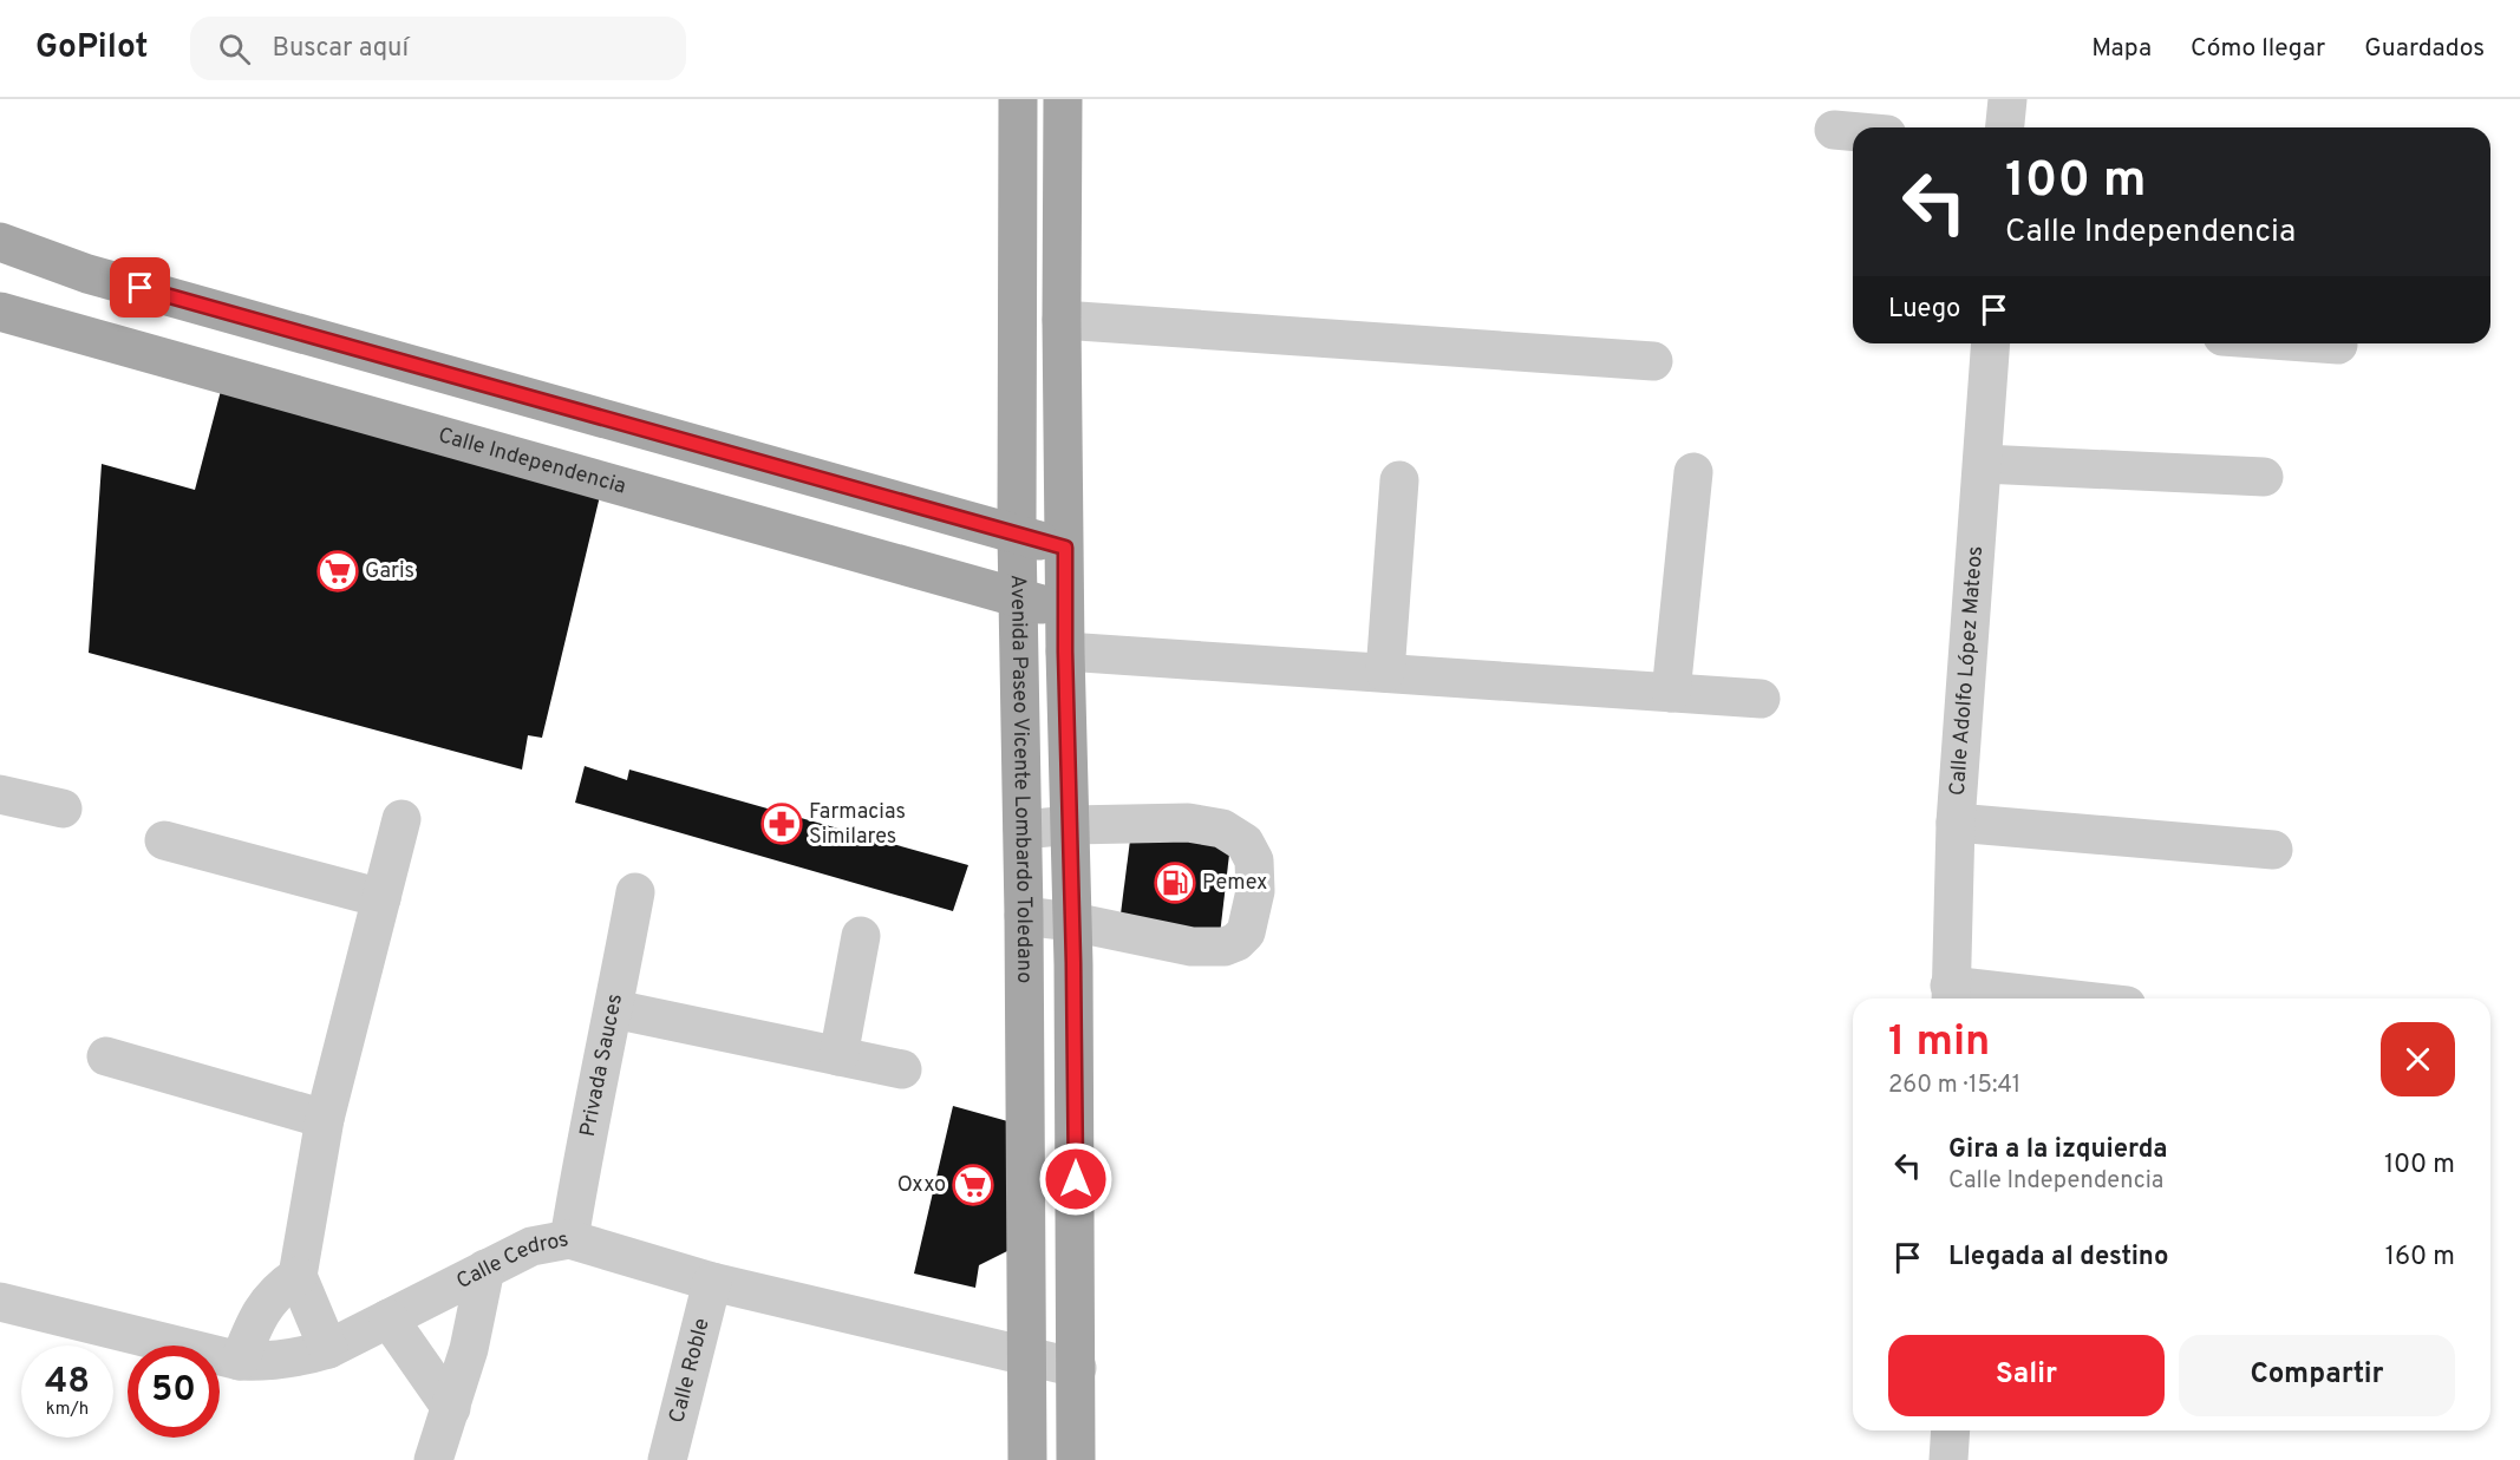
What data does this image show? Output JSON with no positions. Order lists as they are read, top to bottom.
{
  "streets": {
    "main road": ["Calle Independencia", "Avenida Paseo Vicente Lombardo Toledano"],
    "street": [
      "Calle Adolfo López Mateos",
      "Privada Sauces",
      "Calle Cedros",
      "Calle Roble"
    ]
  },
  "crossings": [
    ["Calle Independencia", "Avenida Paseo Vicente Lombardo Toledano"],
    ["Avenida Paseo Vicente Lombardo Toledano", "Calle Cedros"],
    ["Privada Sauces", "Calle Cedros"],
    ["Calle Cedros", "Calle Roble"]
  ],
  "places": {
    "supermarket": ["Garis", "Oxxo"],
    "pharmacy": ["Farmacias Similares"],
    "fuel station": ["Pemex"]
  },
  "page": {
    "header": "GoPilot",
    "search": "Buscar aquí",
    "nav": ["Mapa", "Cómo llegar", "Guardados"],
    "turn": ["100 m", "Calle Independencia"],
    "then": "Luego",
    "heading": ["1 min", "260 m · 15:41"],
    "list": [
      {
        "name": "Gira a la izquierda",
        "note": "Calle Independencia",
        "value": "100 m"
      },
      {
        "name": "Llegada al destino",
        "value": "160 m"
      }
    ],
    "buttons": ["Salir", "Compartir"],
    "speed": "48 km/h",
    "limit": "50"
  }
}
